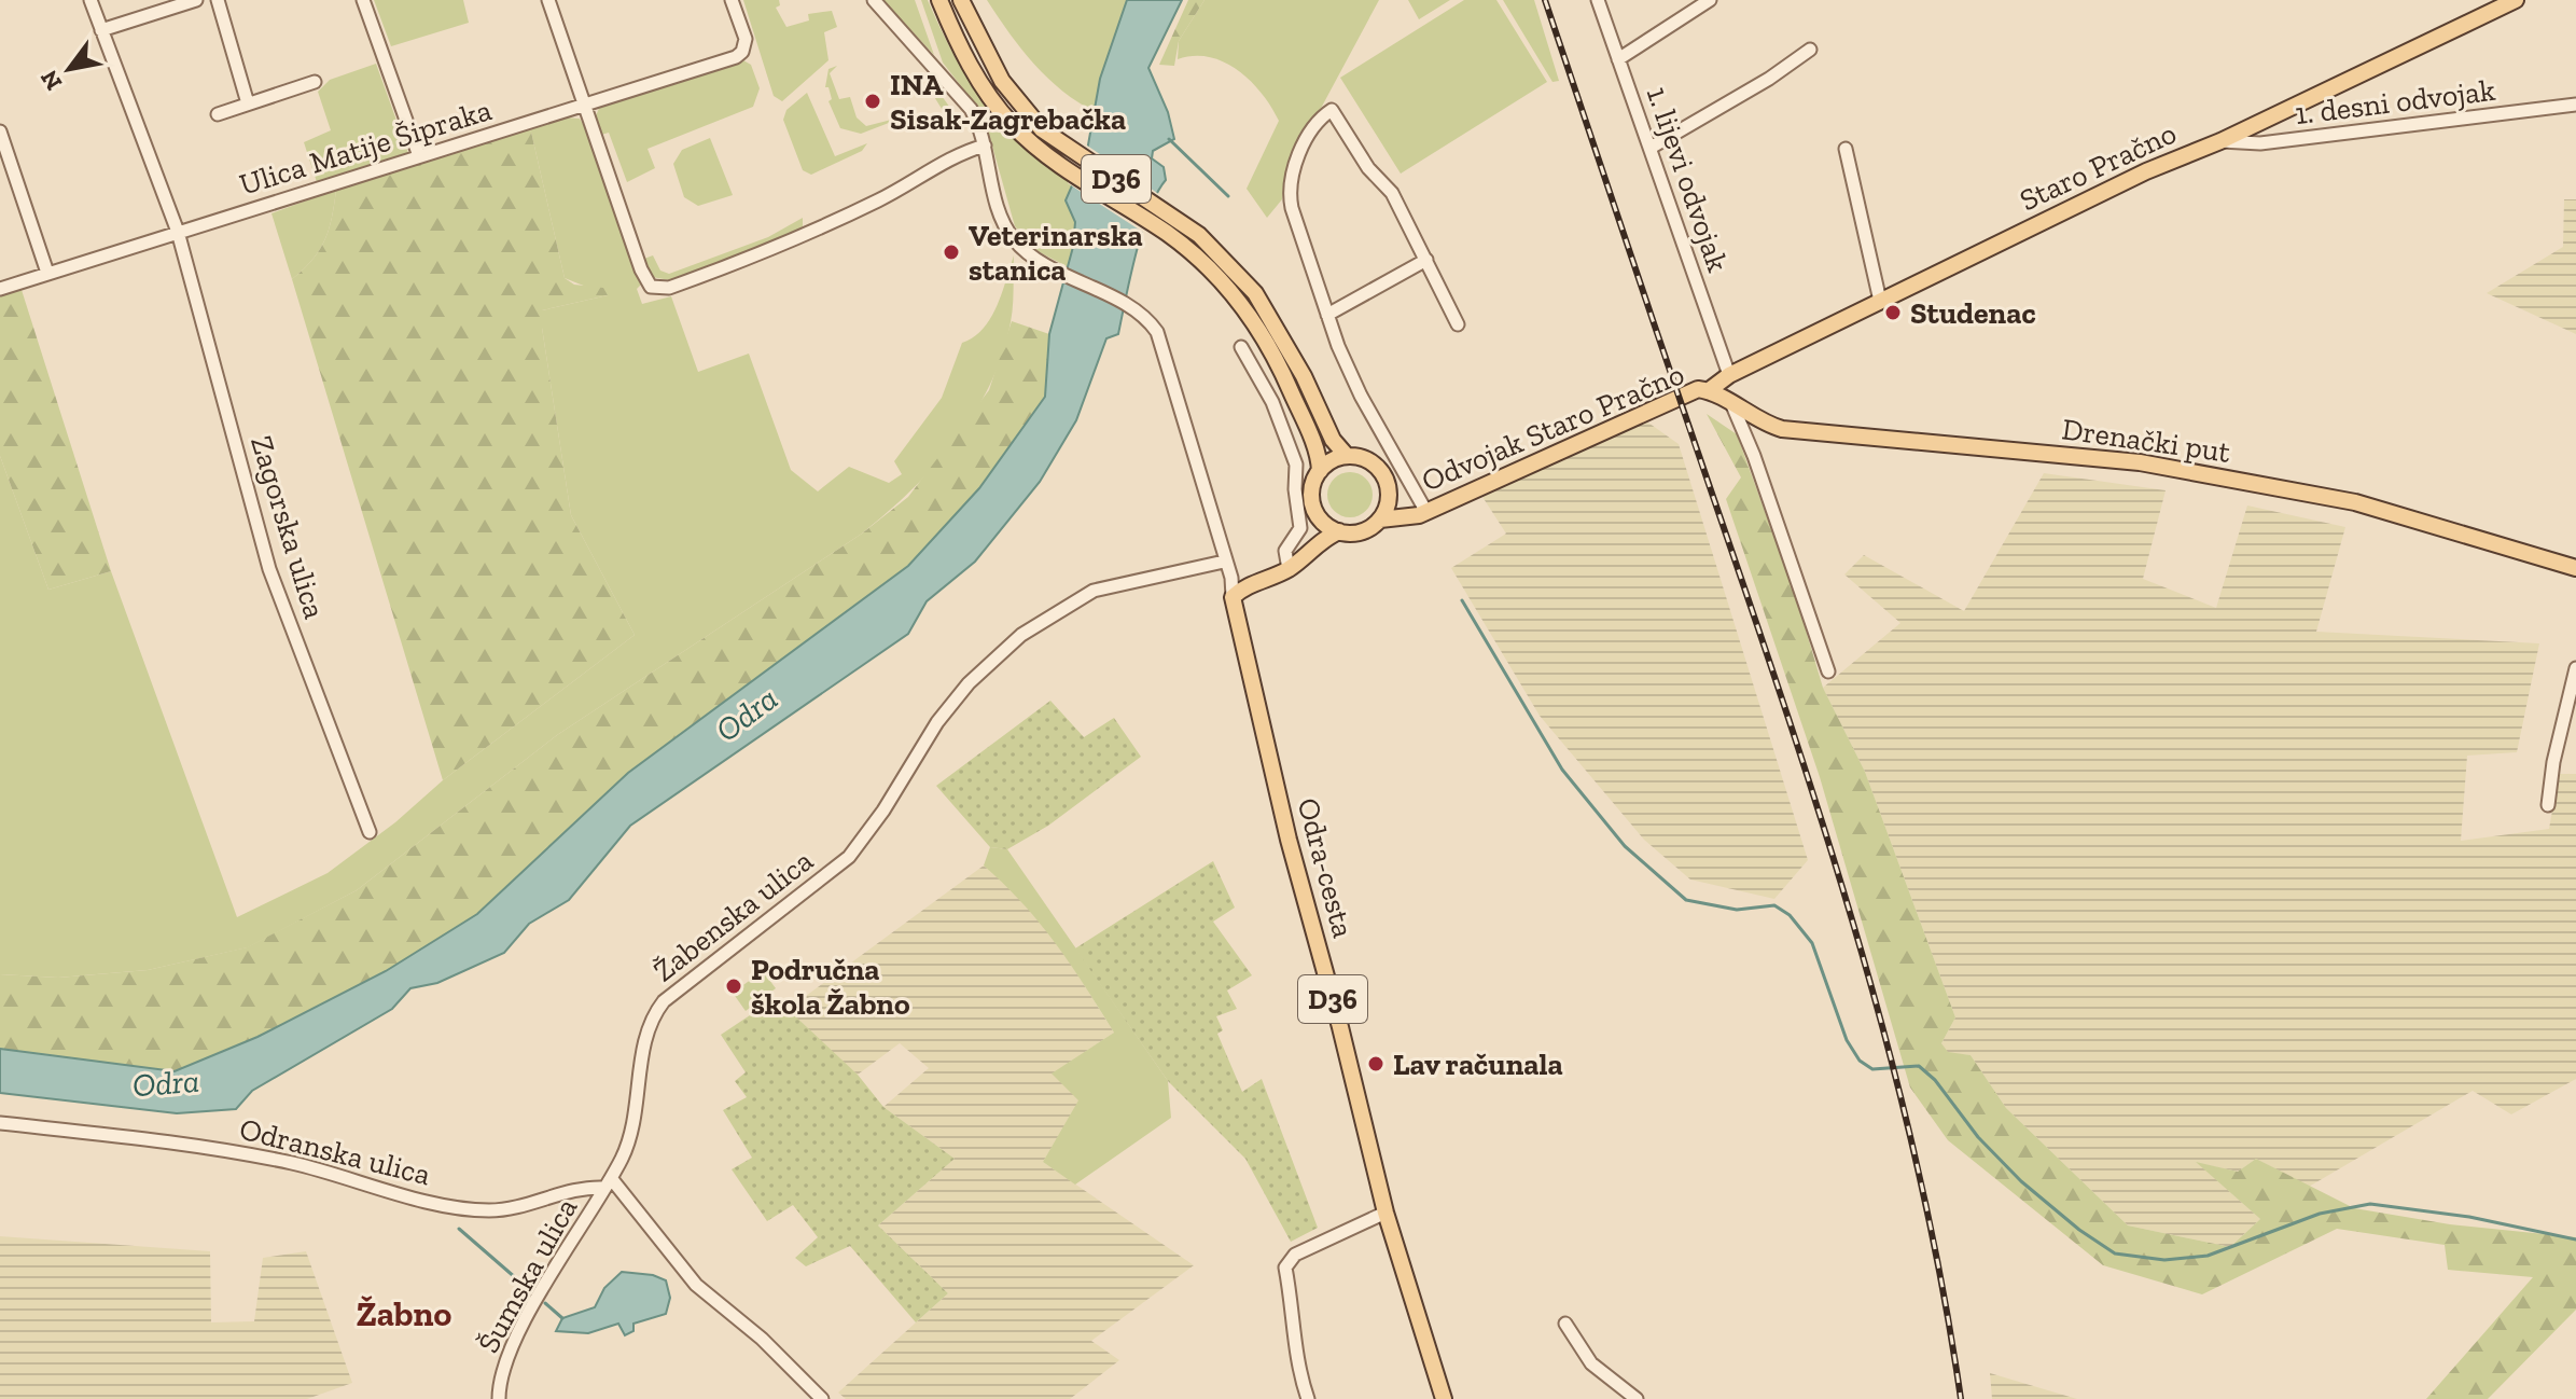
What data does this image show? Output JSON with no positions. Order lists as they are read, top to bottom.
{
  "streets": {
    "main road": [
      "Staro Pračno",
      "D36",
      "Odvojak Staro Pračno",
      "Drenački put",
      "Odra-cesta"
    ],
    "street": [
      "1. desni odvojak",
      "Ulica Matije Šipraka",
      "1. lijevi odvojak",
      "Zagorska ulica",
      "Žabenska ulica",
      "Odranska ulica",
      "Šumska ulica"
    ]
  },
  "crossings": [
    ["1. desni odvojak", "Staro Pračno"],
    ["Ulica Matije Šipraka", "Zagorska ulica"],
    ["Staro Pračno", "1. lijevi odvojak"],
    ["Staro Pračno", "Odvojak Staro Pračno"],
    ["Staro Pračno", "Drenački put"],
    ["D36", "Odvojak Staro Pračno"],
    ["Odvojak Staro Pračno", "Drenački put"],
    ["Odra-cesta", "Žabenska ulica"],
    ["Žabenska ulica", "Odranska ulica"],
    ["Žabenska ulica", "Šumska ulica"],
    ["Odranska ulica", "Šumska ulica"]
  ],
  "districts": ["Žabno"],
  "water": ["Odra"],
  "places": [
    "INA Sisak-Zagrebačka",
    "Veterinarska stanica",
    "Studenac",
    "Područna škola Žabno",
    "Lav računala"
  ],
  "north": "bottom left"
}
